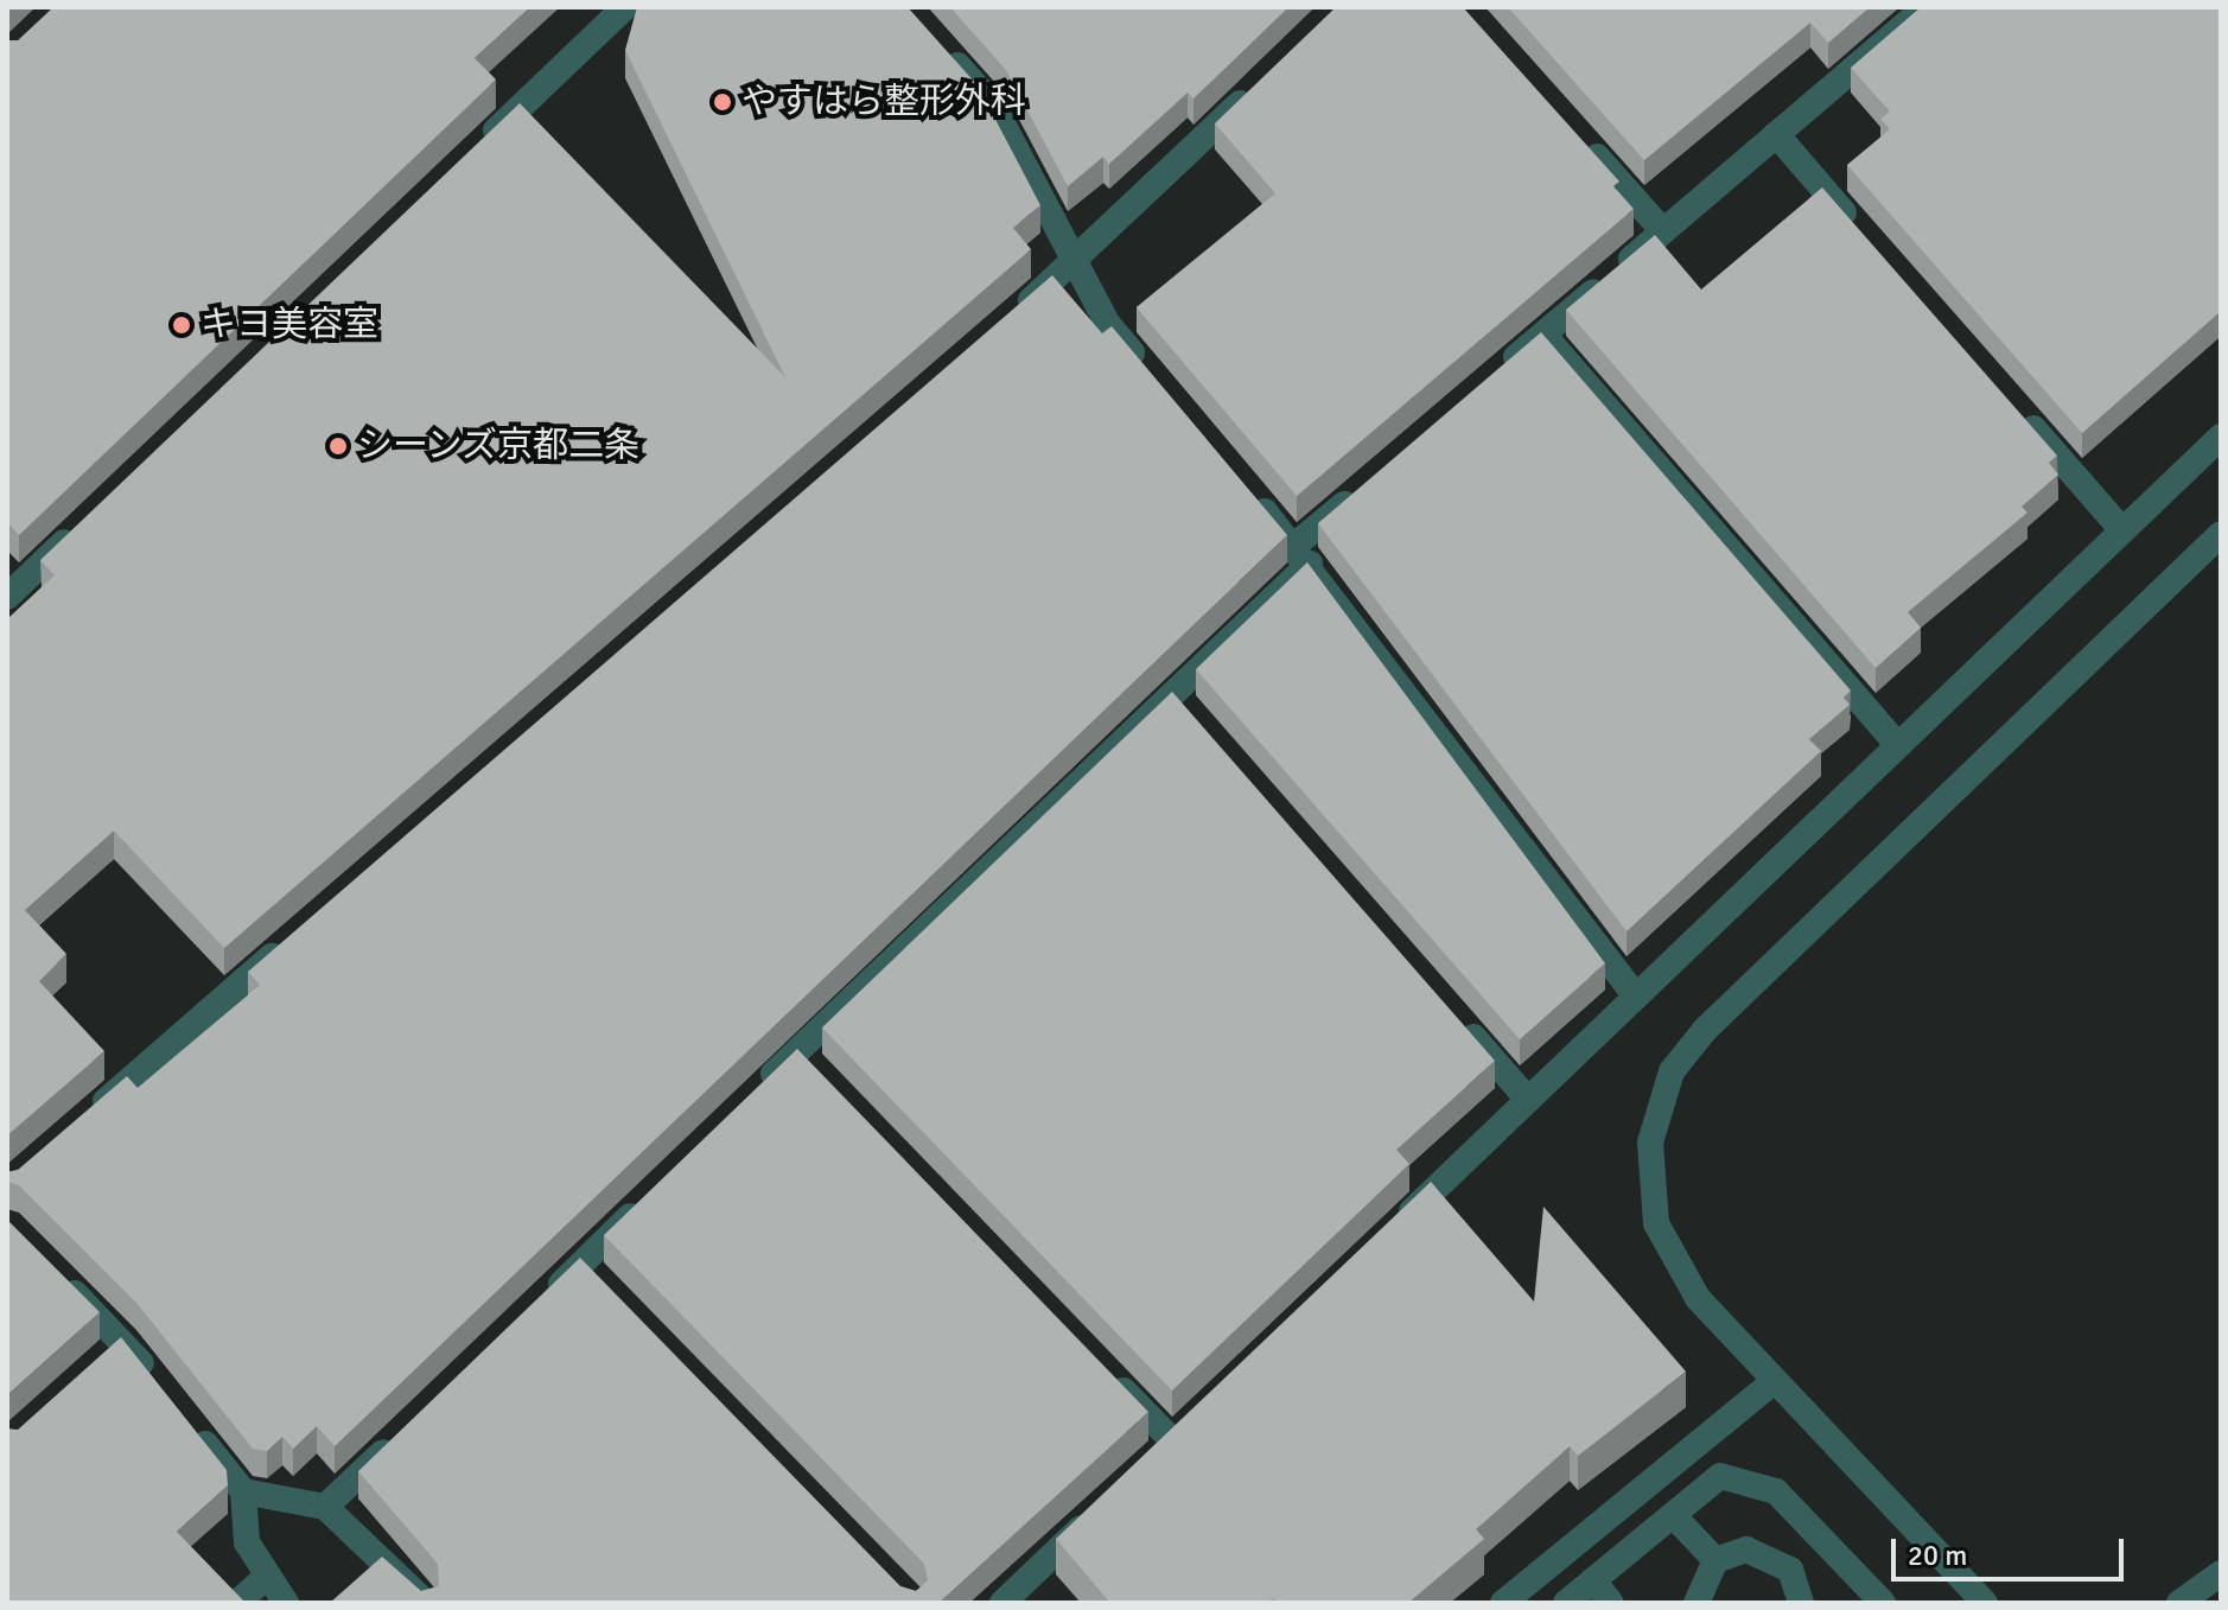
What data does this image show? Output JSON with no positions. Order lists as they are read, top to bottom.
{
  "places": ["やすはら整形外科", "キヨ美容室", "シーンズ京都二条"],
  "scale_bar": "20 m"
}
